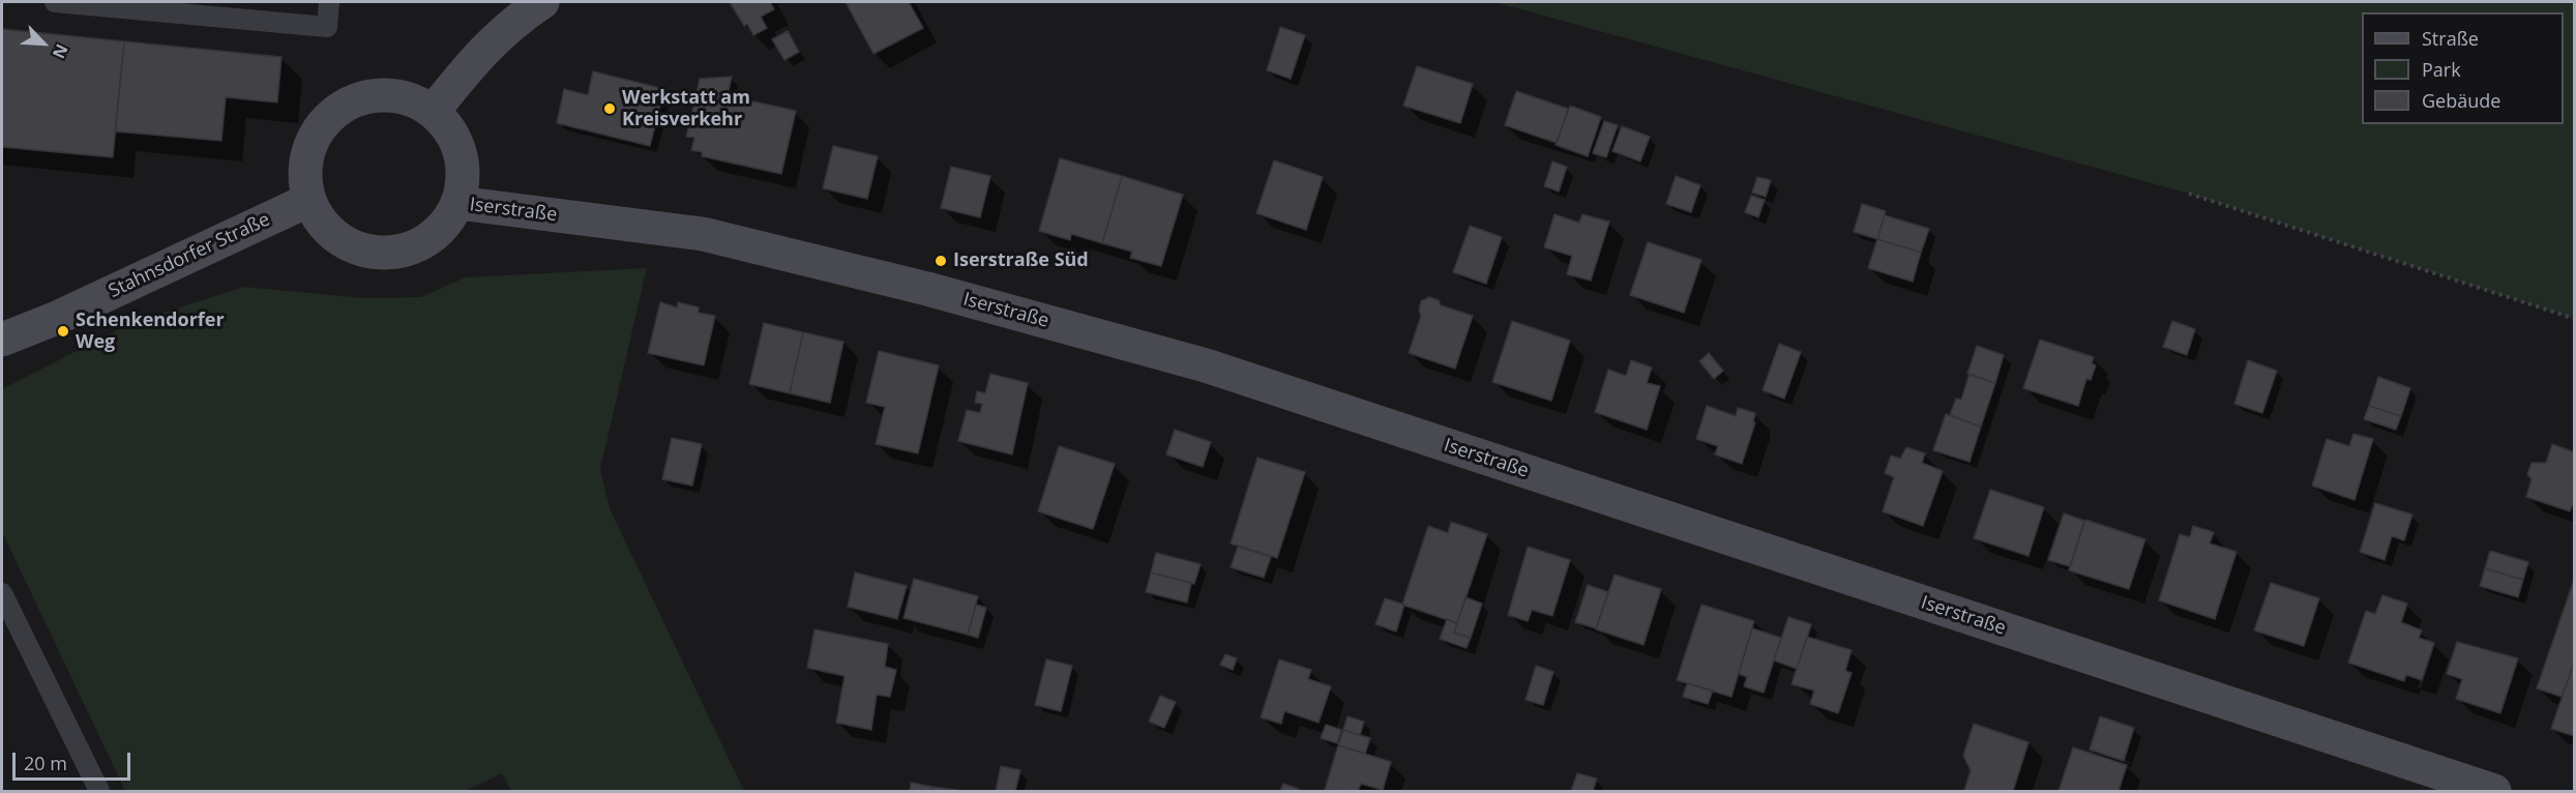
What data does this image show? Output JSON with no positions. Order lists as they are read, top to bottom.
{
  "streets": {
    "street": ["Iserstraße", "Stahnsdorfer Straße"]
  },
  "crossings": [
    ["Iserstraße", "Stahnsdorfer Straße"]
  ],
  "places": ["Werkstatt am Kreisverkehr", "Iserstraße Süd", "Schenkendorfer Weg"],
  "legend": ["Straße", "Park", "Gebäude"],
  "scale_bar": "20 m",
  "north": "bottom right"
}
